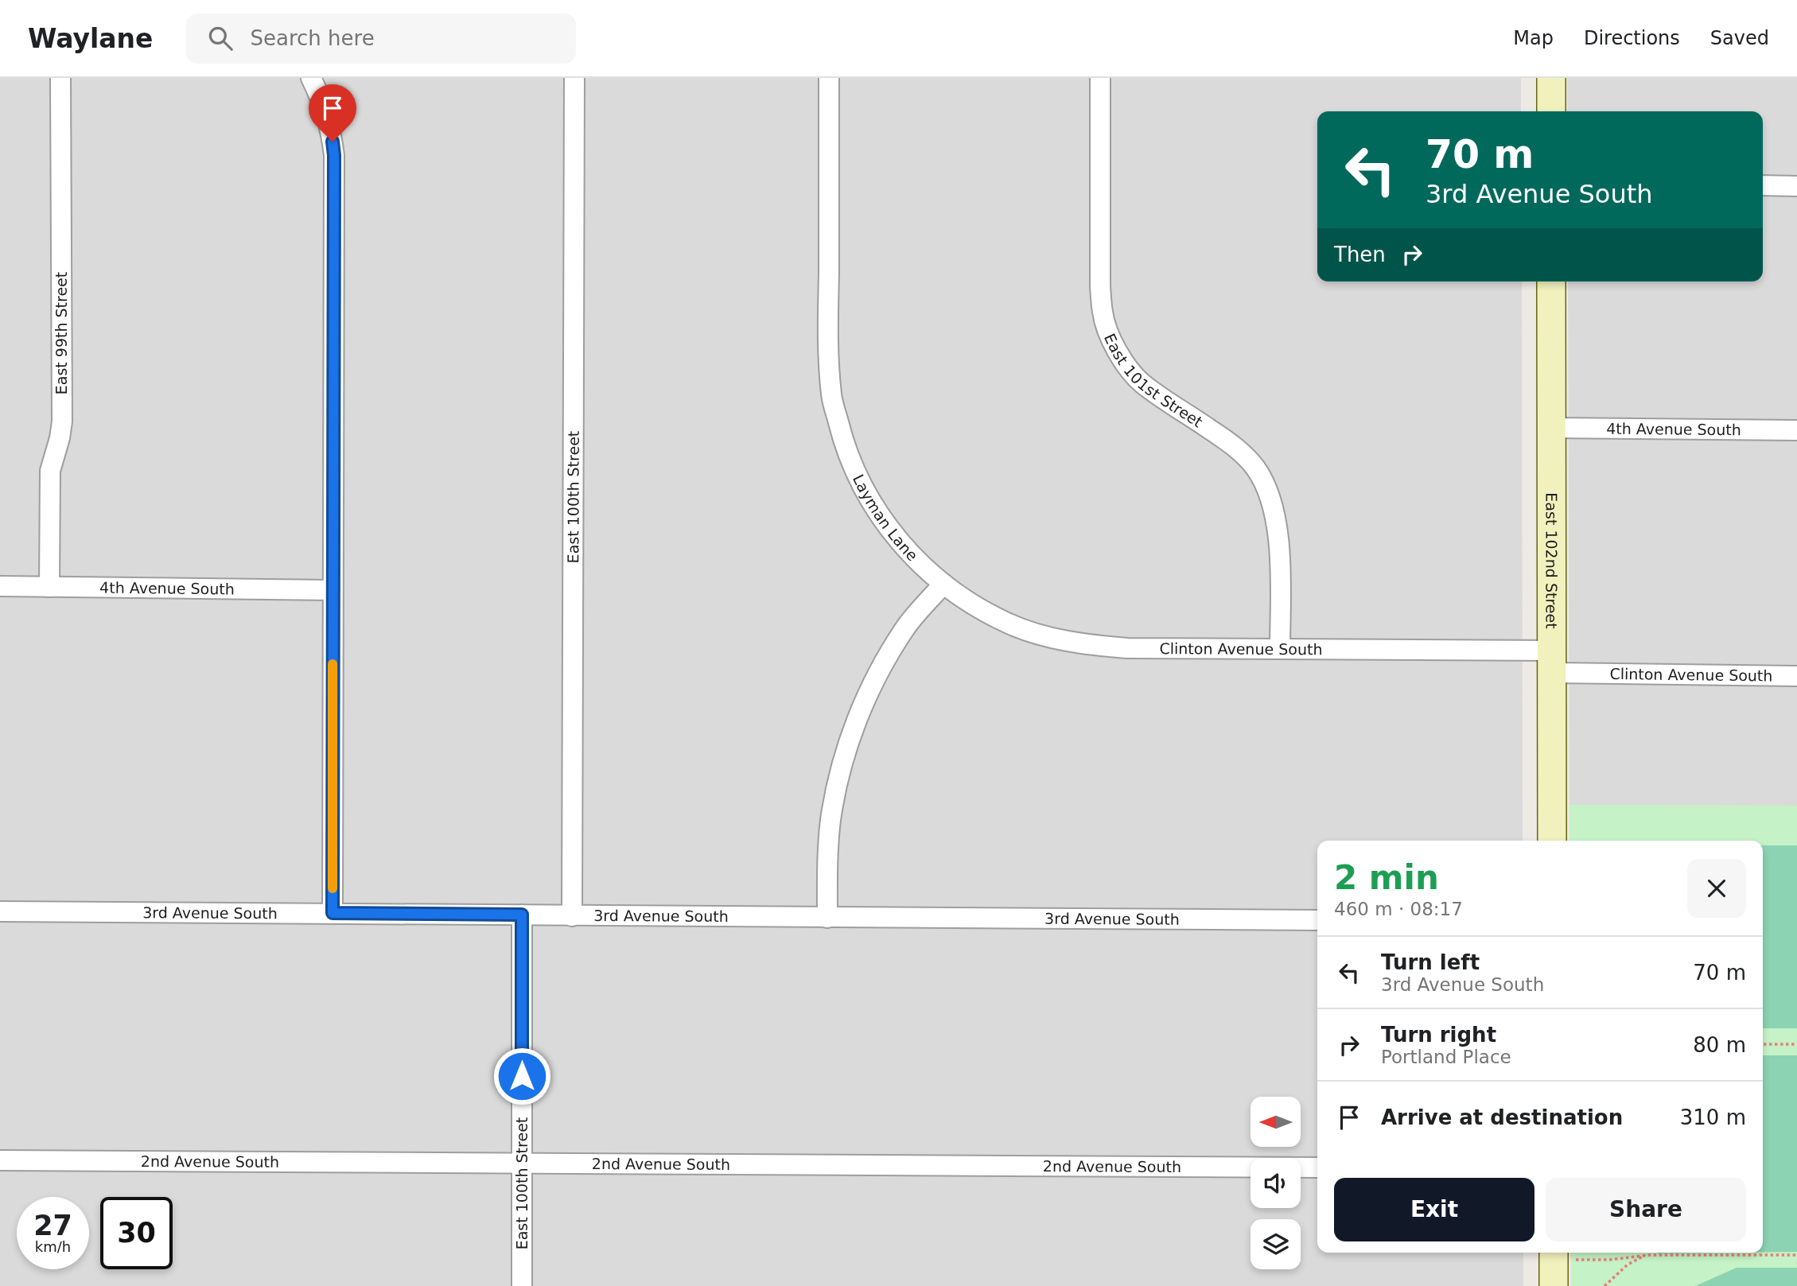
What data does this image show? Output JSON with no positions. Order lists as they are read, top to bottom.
{
  "streets": {
    "street": [
      "East 99th Street",
      "East 101st Street",
      "4th Avenue South",
      "East 100th Street",
      "Layman Lane",
      "East 102nd Street",
      "Clinton Avenue South",
      "3rd Avenue South",
      "2nd Avenue South"
    ]
  },
  "crossings": [
    ["East 99th Street", "4th Avenue South"],
    ["East 101st Street", "Clinton Avenue South"],
    ["4th Avenue South", "East 102nd Street"],
    ["East 100th Street", "3rd Avenue South"],
    ["East 100th Street", "2nd Avenue South"],
    ["Layman Lane", "Clinton Avenue South"],
    ["East 102nd Street", "Clinton Avenue South"]
  ],
  "north": "left",
  "page": {
    "header": "Waylane",
    "search": "Search here",
    "nav": ["Map", "Directions", "Saved"],
    "turn": ["70 m", "3rd Avenue South"],
    "then": "Then",
    "heading": ["2 min", "460 m · 08:17"],
    "list": [
      {
        "name": "Turn left",
        "note": "3rd Avenue South",
        "value": "70 m"
      },
      {
        "name": "Turn right",
        "note": "Portland Place",
        "value": "80 m"
      },
      {
        "name": "Arrive at destination",
        "value": "310 m"
      }
    ],
    "buttons": ["Exit", "Share"],
    "speed": "27 km/h",
    "limit": "30"
  }
}
